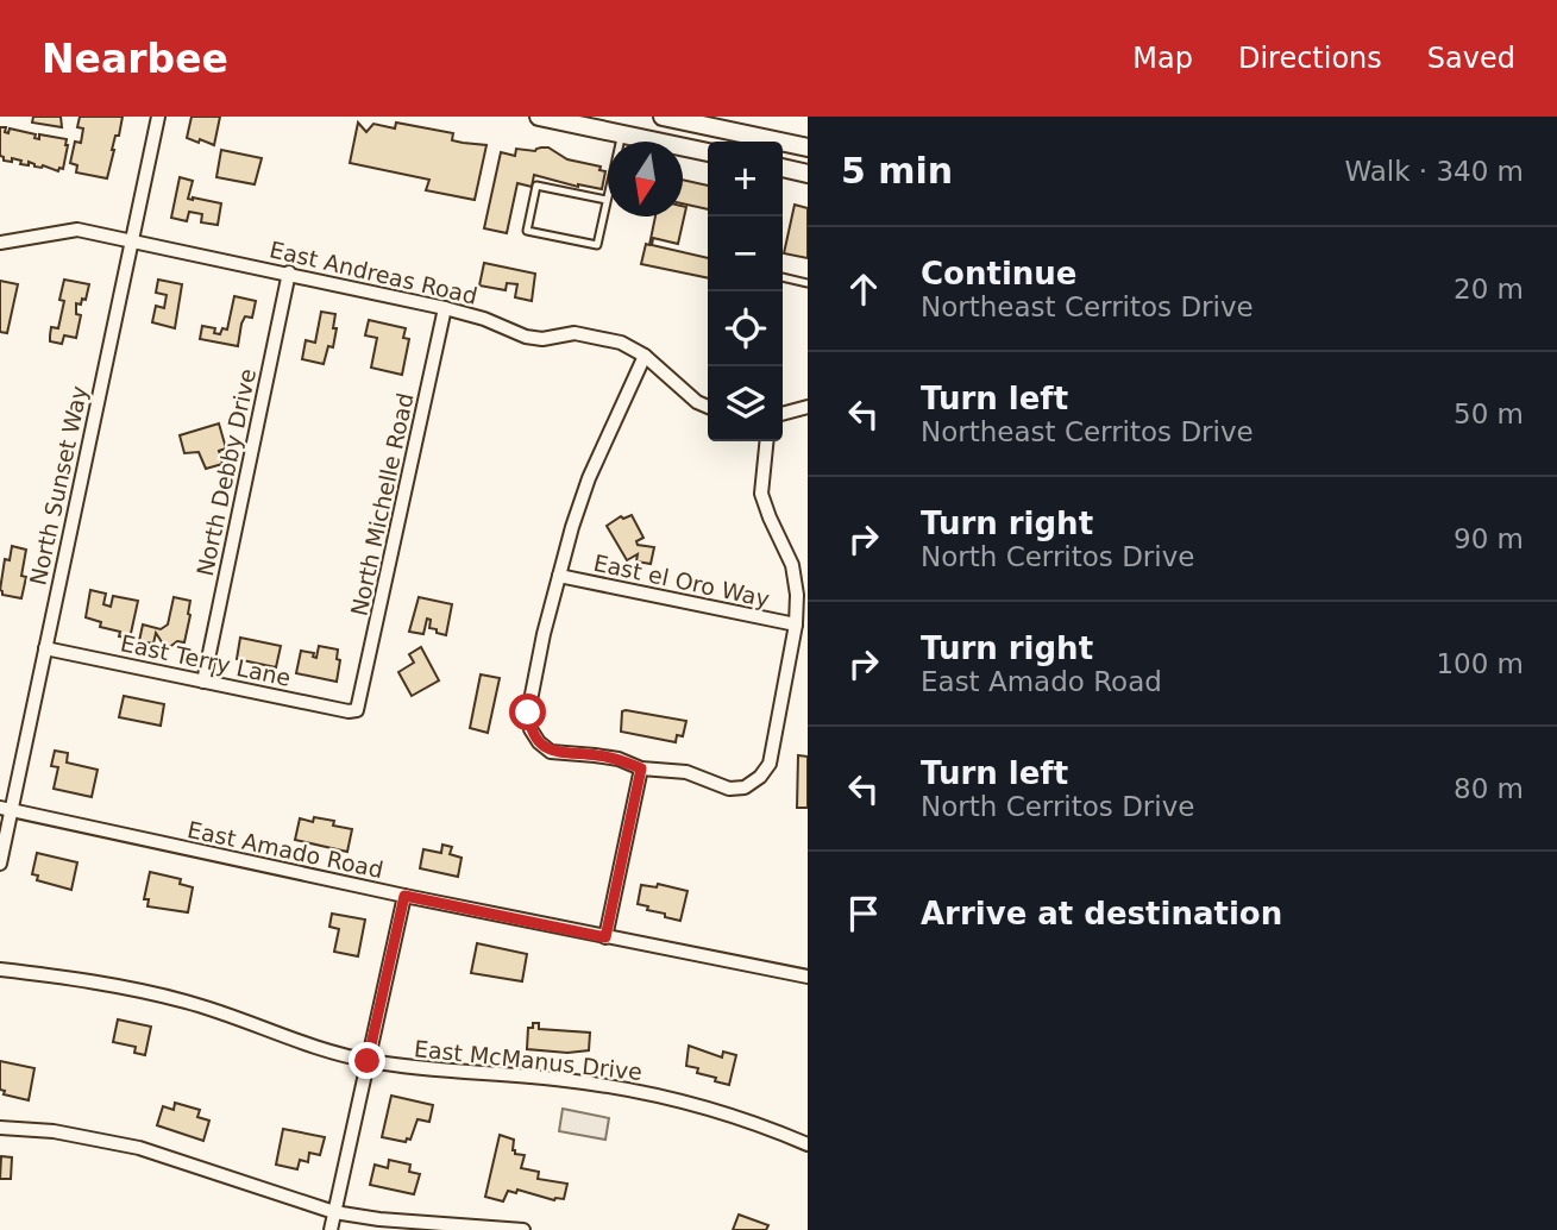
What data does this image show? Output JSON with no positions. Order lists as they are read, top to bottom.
{
  "streets": {
    "street": [
      "East Andreas Road",
      "North Debby Drive",
      "North Sunset Way",
      "North Michelle Road",
      "East el Oro Way",
      "East Terry Lane",
      "East Amado Road",
      "East McManus Drive"
    ]
  },
  "crossings": [
    ["East Andreas Road", "North Debby Drive"],
    ["East Andreas Road", "North Sunset Way"],
    ["East Andreas Road", "North Michelle Road"],
    ["North Debby Drive", "East Terry Lane"],
    ["North Sunset Way", "East Terry Lane"],
    ["North Sunset Way", "East Amado Road"],
    ["North Michelle Road", "East Terry Lane"]
  ],
  "north": "bottom",
  "page": {
    "header": "Nearbee",
    "nav": ["Map", "Directions", "Saved"],
    "heading": ["5 min", "Walk · 340 m"],
    "map_buttons": ["+", "−"],
    "list": [
      ["Continue", "Northeast Cerritos Drive", "20 m"],
      ["Turn left", "Northeast Cerritos Drive", "50 m"],
      ["Turn right", "North Cerritos Drive", "90 m"],
      ["Turn right", "East Amado Road", "100 m"],
      ["Turn left", "North Cerritos Drive", "80 m"],
      "Arrive at destination"
    ]
  }
}
